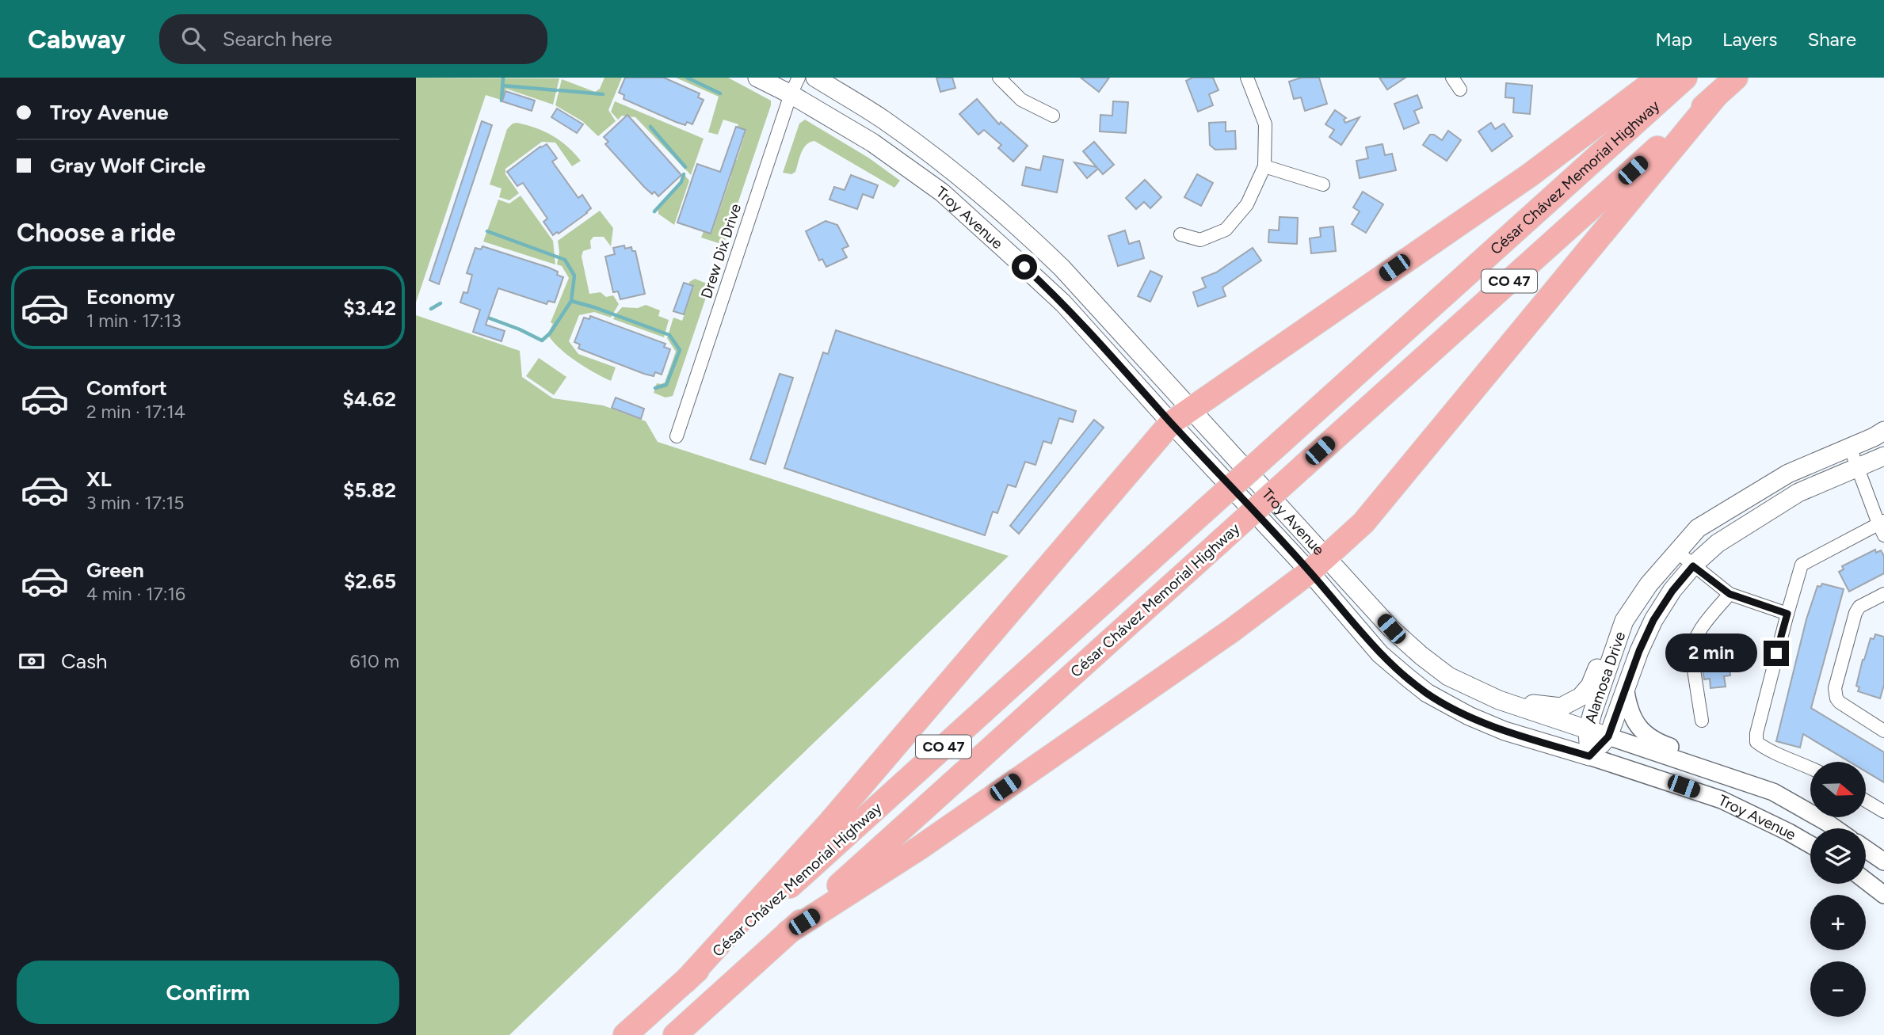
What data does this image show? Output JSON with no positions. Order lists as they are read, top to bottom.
{
  "streets": {
    "highway": ["César Chávez Memorial Highway", "CO 47"],
    "main road": ["Troy Avenue", "Alamosa Drive"],
    "street": ["Drew Dix Drive"]
  },
  "crossings": [
    ["Troy Avenue", "Drew Dix Drive"],
    ["Troy Avenue", "Alamosa Drive"]
  ],
  "north": "right",
  "page": {
    "header": "Cabway",
    "search": "Search here",
    "nav": ["Map", "Layers", "Share"],
    "banner": ["Troy Avenue", "Gray Wolf Circle"],
    "heading": "Choose a ride",
    "list": [
      {
        "name": "Economy",
        "note": "1 min · 17:13",
        "value": "$3.42"
      },
      {
        "name": "Comfort",
        "note": "2 min · 17:14",
        "value": "$4.62"
      },
      {
        "name": "XL",
        "note": "3 min · 17:15",
        "value": "$5.82"
      },
      {
        "name": "Green",
        "note": "4 min · 17:16",
        "value": "$2.65"
      }
    ],
    "pay": ["Cash", "610 m"],
    "bubble": "2 min",
    "map_buttons": ["+", "−"],
    "buttons": "Confirm"
  }
}
